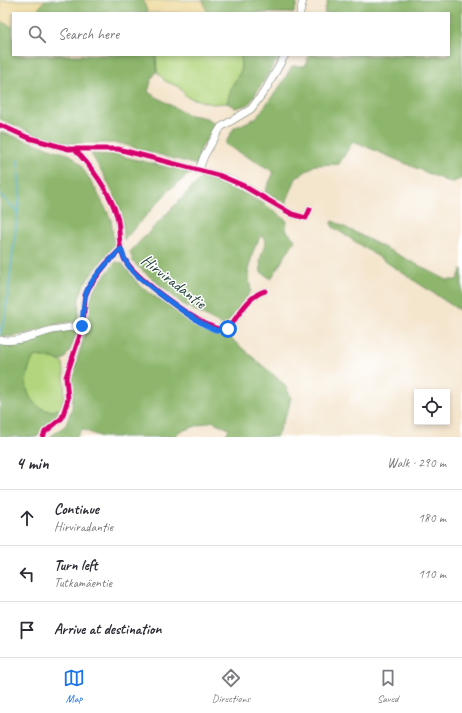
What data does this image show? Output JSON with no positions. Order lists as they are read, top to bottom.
{
  "streets": {
    "street": ["Hirviradantie"]
  },
  "page": {
    "search": "Search here",
    "heading": ["4 min", "Walk · 290 m"],
    "list": [
      ["Continue", "Hirviradantie", "180 m"],
      ["Turn left", "Tutkamäentie", "110 m"],
      "Arrive at destination"
    ],
    "nav": ["Map", "Directions", "Saved"]
  }
}
